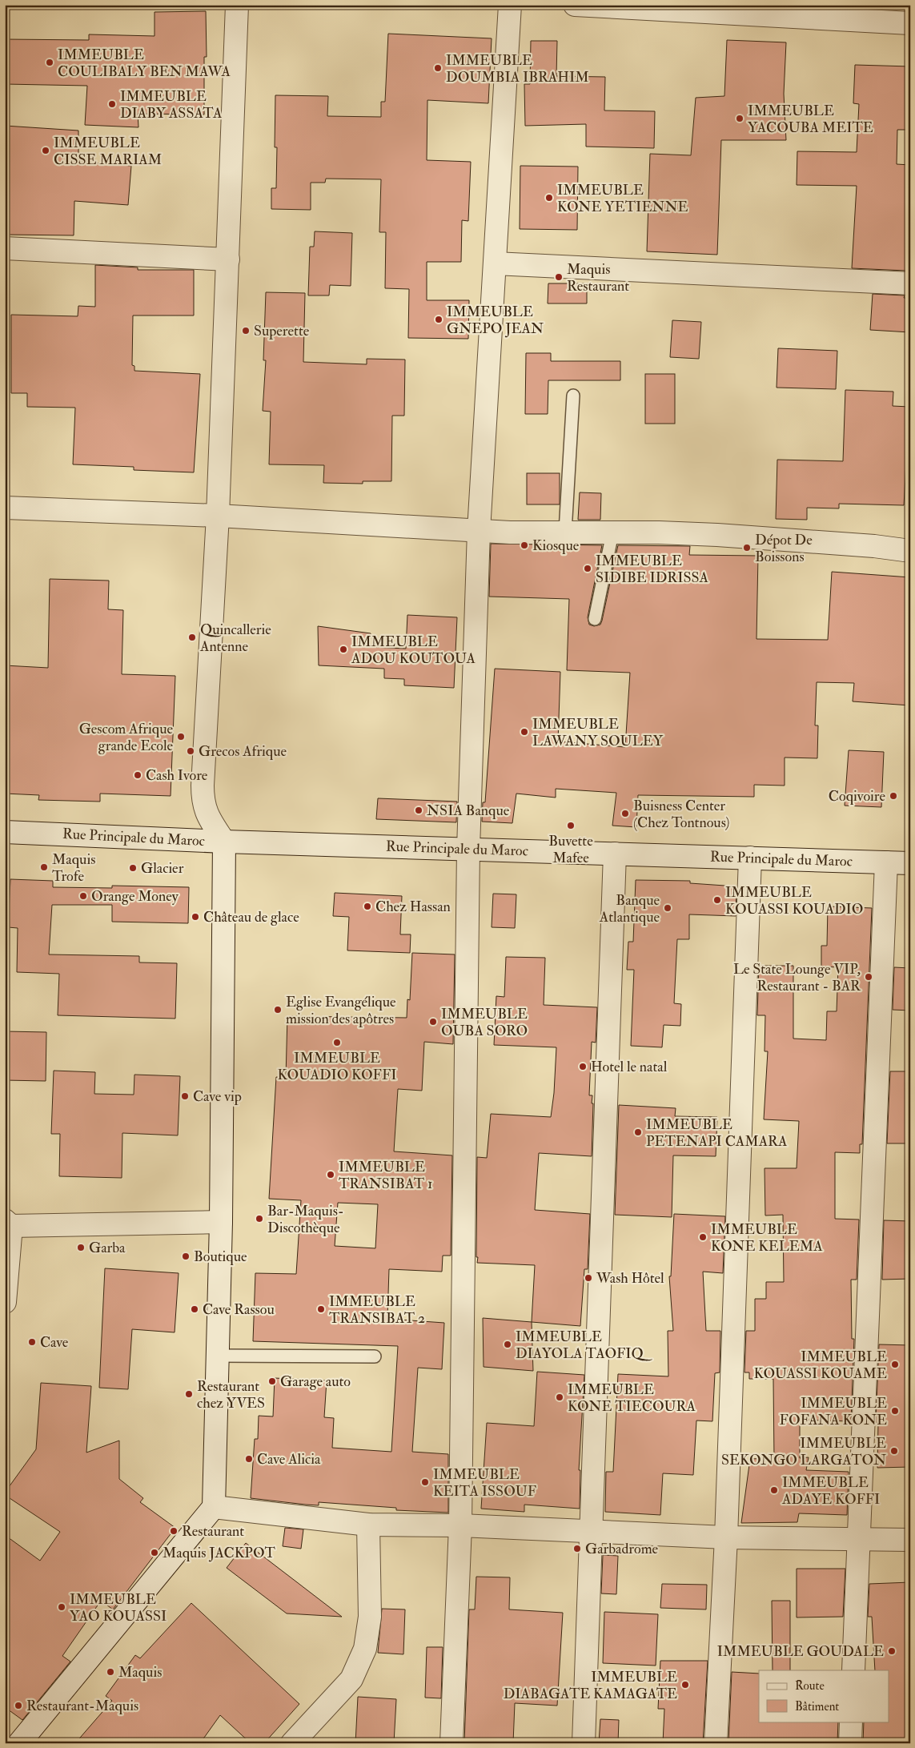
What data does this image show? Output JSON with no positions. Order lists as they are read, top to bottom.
{
  "streets": {
    "street": ["Rue Principale du Maroc"]
  },
  "places": [
    "IMMEUBLE COULIBALY BEN MAWA",
    "IMMEUBLE DOUMBIA IBRAHIM",
    "IMMEUBLE DIABY ASSATA",
    "IMMEUBLE YACOUBA MEITE",
    "IMMEUBLE CISSE MARIAM",
    "IMMEUBLE KONE YETIENNE",
    "Maquis Restaurant",
    "IMMEUBLE GNEPO JEAN",
    "Superette",
    "Kiosque",
    "Dépot De Boissons",
    "IMMEUBLE SIDIBE IDRISSA",
    "Quincallerie Antenne",
    "IMMEUBLE ADOU KOUTOUA",
    "IMMEUBLE LAWANY SOULEY",
    "Gescom Afrique grande Ecole",
    "Grecos Afrique",
    "Cash Ivore",
    "Coqivoire",
    "NSIA Banque",
    "Buisness Center (Chez Tontnous)",
    "Buvette Mafee",
    "Maquis Trofe",
    "Glacier",
    "Orange Money",
    "IMMEUBLE KOUASSI KOUADIO",
    "Chez Hassan",
    "Banque Atlantique",
    "Château de glace",
    "Le State Lounge VIP, Restaurant - BAR",
    "Eglise Evangélique mission des apôtres",
    "IMMEUBLE OUBA SORO",
    "IMMEUBLE KOUADIO KOFFI",
    "Hotel le natal",
    "Cave vip",
    "IMMEUBLE PETENAPI CAMARA",
    "IMMEUBLE TRANSIBAT 1",
    "Bar-Maquis- Discothèque",
    "IMMEUBLE KONE KELEMA",
    "Garba",
    "Boutique",
    "Wash Hôtel",
    "Cave Rassou",
    "IMMEUBLE TRANSIBAT 2",
    "Cave",
    "IMMEUBLE DIAYOLA TAOFIQ",
    "IMMEUBLE KOUASSI KOUAME",
    "Garage auto",
    "Restaurant chez YVES",
    "IMMEUBLE KONE TIECOURA",
    "IMMEUBLE FOFANA KONE",
    "IMMEUBLE SEKONGO LARGATON",
    "Cave Alicia",
    "IMMEUBLE KEITA ISSOUF",
    "IMMEUBLE ADAYE KOFFI",
    "Restaurant",
    "Garbadrome",
    "Maquis JACKPOT",
    "IMMEUBLE YAO KOUASSI",
    "IMMEUBLE GOUDALE",
    "Maquis",
    "IMMEUBLE DIABAGATE KAMAGATE",
    "Restaurant-Maquis"
  ],
  "legend": ["Route", "Bâtiment"]
}
